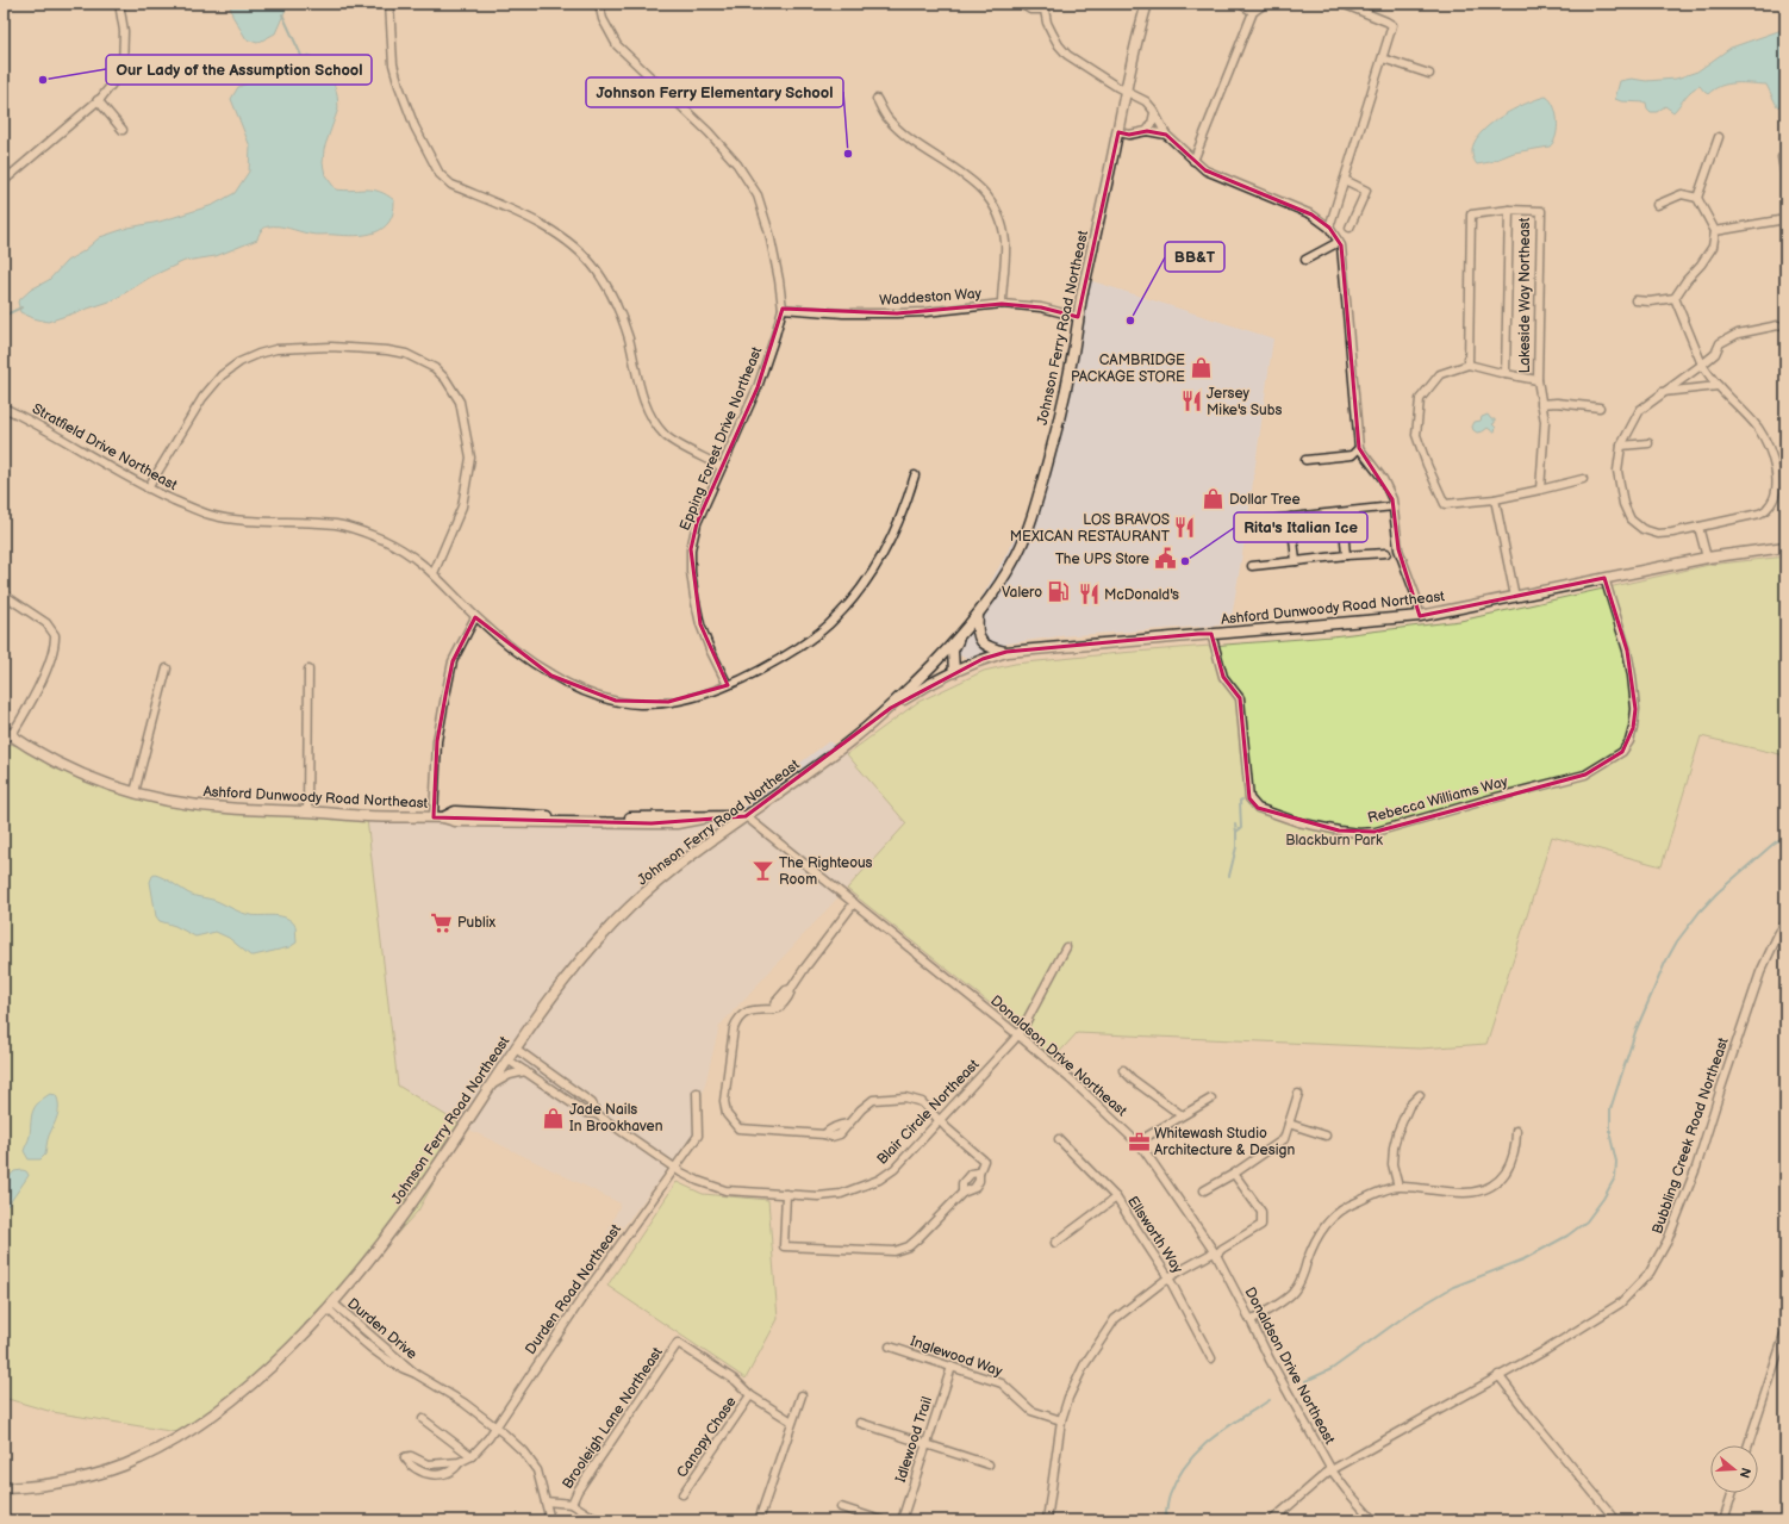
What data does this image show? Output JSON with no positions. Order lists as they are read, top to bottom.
{
  "streets": {
    "main road": ["Johnson Ferry Road Northeast", "Ashford Dunwoody Road Northeast"],
    "street": [
      "Lakeside Way Northeast",
      "Waddeston Way",
      "Epping Forest Drive Northeast",
      "Stratfield Drive Northeast",
      "Rebecca Williams Way",
      "Donaldson Drive Northeast",
      "Blair Circle Northeast",
      "Bubbling Creek Road Northeast",
      "Ellsworth Way",
      "Durden Road Northeast",
      "Durden Drive",
      "Inglewood Way",
      "Brooleigh Lane Northeast",
      "Canopy Chase",
      "Idlewood Trail"
    ]
  },
  "crossings": [
    ["Waddeston Way", "Johnson Ferry Road Northeast"],
    ["Waddeston Way", "Epping Forest Drive Northeast"],
    ["Johnson Ferry Road Northeast", "Ashford Dunwoody Road Northeast"],
    ["Johnson Ferry Road Northeast", "Donaldson Drive Northeast"],
    ["Johnson Ferry Road Northeast", "Blair Circle Northeast"],
    ["Johnson Ferry Road Northeast", "Durden Drive"],
    ["Epping Forest Drive Northeast", "Stratfield Drive Northeast"],
    ["Ashford Dunwoody Road Northeast", "Rebecca Williams Way"],
    ["Ashford Dunwoody Road Northeast", "Donaldson Drive Northeast"],
    ["Donaldson Drive Northeast", "Blair Circle Northeast"],
    ["Donaldson Drive Northeast", "Bubbling Creek Road Northeast"],
    ["Blair Circle Northeast", "Durden Road Northeast"],
    ["Durden Road Northeast", "Durden Drive"],
    ["Durden Drive", "Brooleigh Lane Northeast"],
    ["Inglewood Way", "Idlewood Trail"],
    ["Brooleigh Lane Northeast", "Canopy Chase"]
  ],
  "parks": ["Blackburn Park"],
  "places": {
    "other": [
      "Our Lady of the Assumption School",
      "Johnson Ferry Elementary School",
      "BB&T",
      "Rita's Italian Ice"
    ],
    "shop": ["CAMBRIDGE PACKAGE STORE", "Dollar Tree", "Jade Nails In Brookhaven"],
    "restaurant": ["Jersey Mike's Subs", "LOS BRAVOS MEXICAN RESTAURANT", "McDonald's"],
    "public building": ["The UPS Store"],
    "fuel station": ["Valero"],
    "bar": ["The Righteous Room"],
    "supermarket": ["Publix"],
    "office": ["Whitewash Studio Architecture & Design"]
  },
  "north": "right"
}
